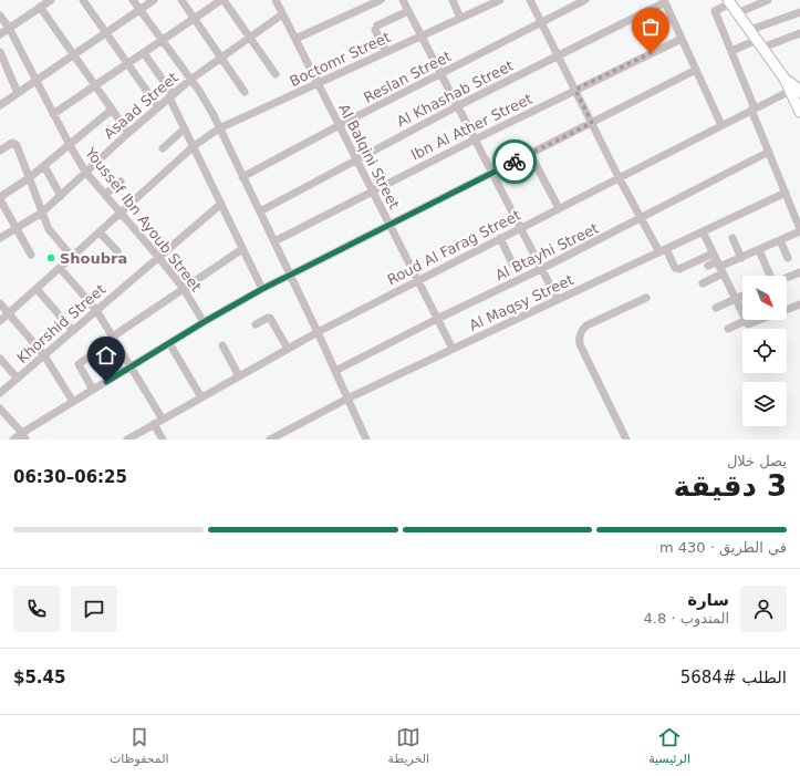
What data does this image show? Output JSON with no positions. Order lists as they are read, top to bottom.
{
  "streets": {
    "street": [
      "Boctomr Street",
      "Reslan Street",
      "Al Khashab Street",
      "Asaad Street",
      "Ibn Al Ather Street",
      "Al Balqini Street",
      "Youssef Ibn Ayoub Street",
      "Roud Al Farag Street",
      "Al Btayhi Street",
      "Al Maqsy Street",
      "Khorshid Street"
    ]
  },
  "crossings": [
    ["Boctomr Street", "Al Balqini Street"],
    ["Boctomr Street", "Youssef Ibn Ayoub Street"],
    ["Reslan Street", "Al Balqini Street"],
    ["Al Khashab Street", "Al Balqini Street"],
    ["Asaad Street", "Al Balqini Street"],
    ["Asaad Street", "Youssef Ibn Ayoub Street"],
    ["Ibn Al Ather Street", "Al Balqini Street"],
    ["Al Balqini Street", "Roud Al Farag Street"],
    ["Al Balqini Street", "Al Btayhi Street"],
    ["Al Balqini Street", "Al Maqsy Street"],
    ["Youssef Ibn Ayoub Street", "Khorshid Street"]
  ],
  "places": ["Shoubra"],
  "north": "bottom right",
  "page": {
    "heading": ["3 دقيقة", "يصل خلال", "06:25–06:30"],
    "panel": [
      "سارة",
      "المندوب · 4.8",
      "الطلب #5684",
      "$5.45"
    ],
    "bar": "في الطريق · 430 m",
    "tabs": ["الرئيسية", "الخريطة", "المحفوظات"]
  }
}
